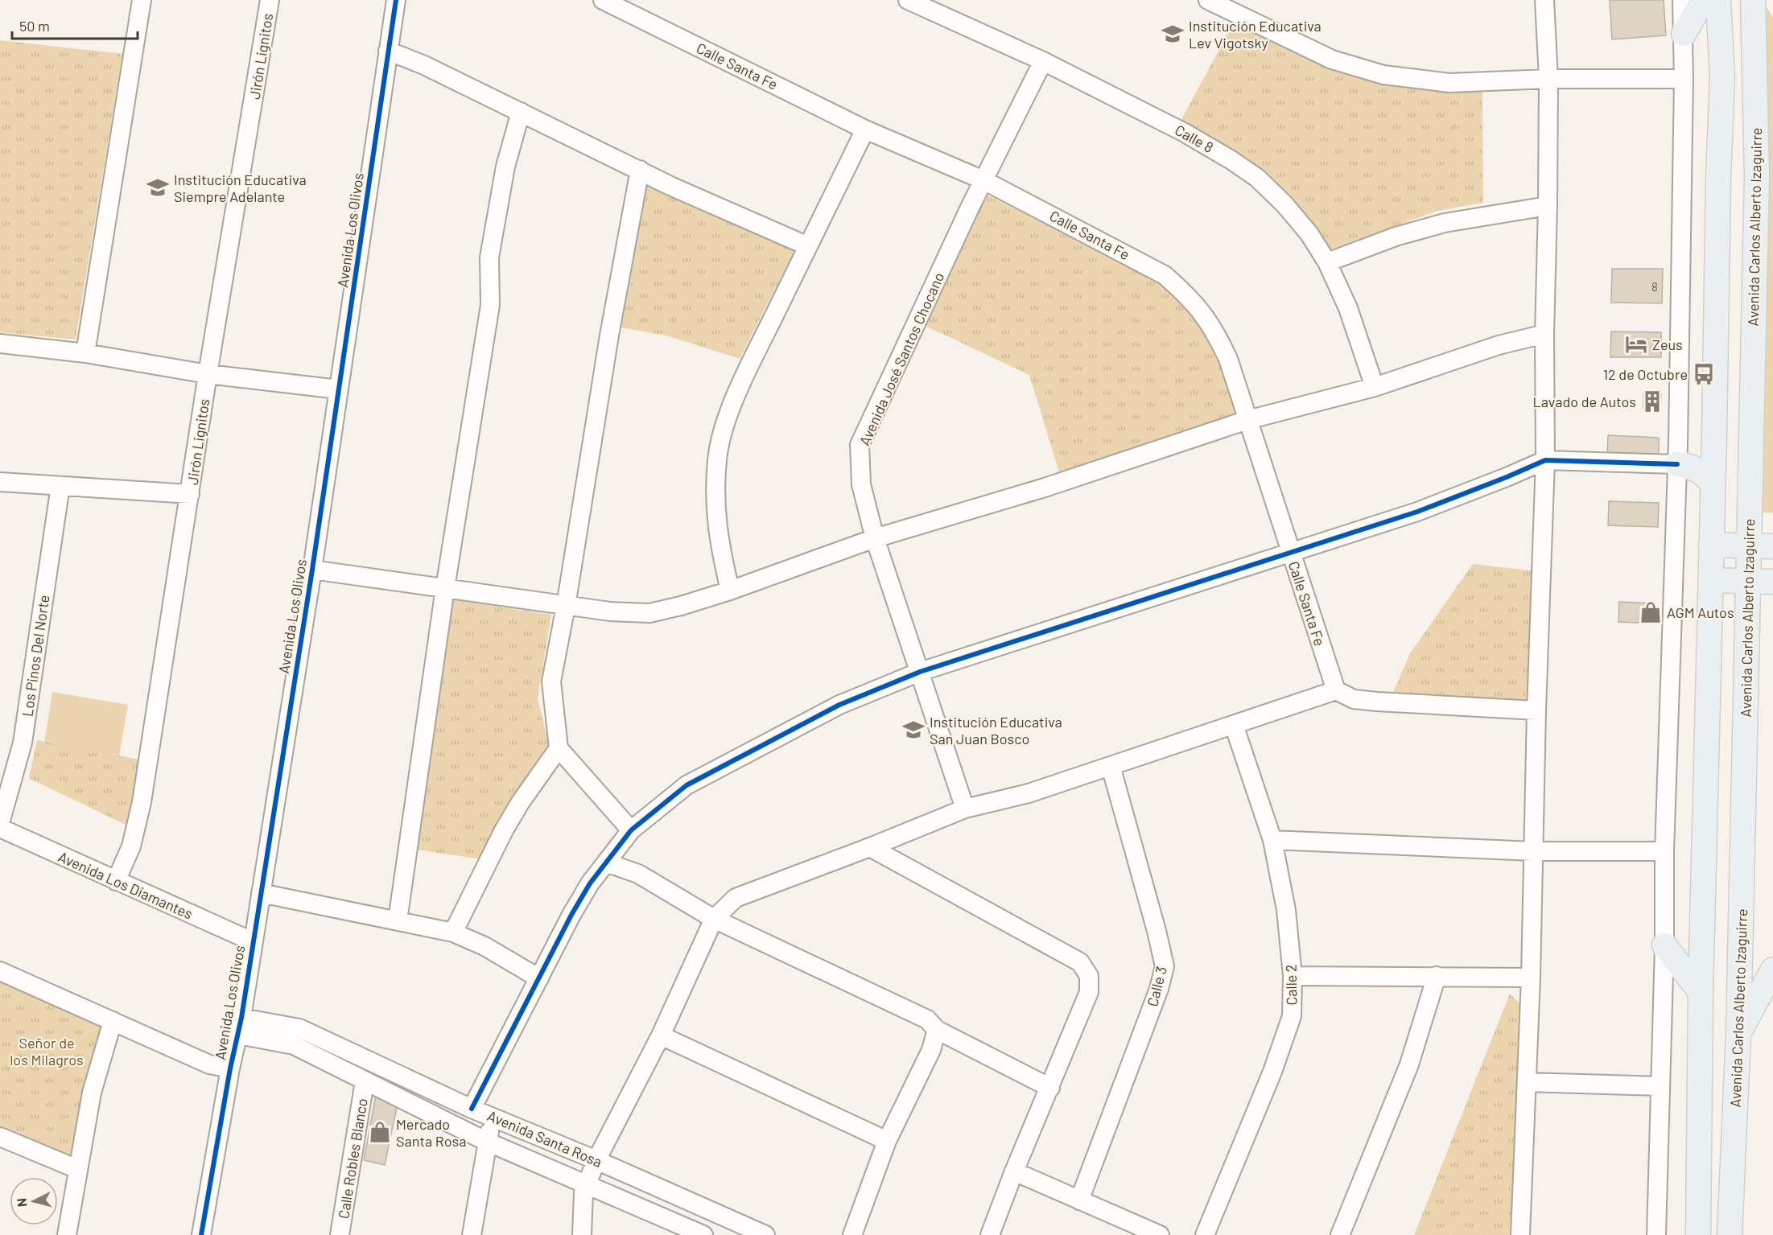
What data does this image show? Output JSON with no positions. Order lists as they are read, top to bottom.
{
  "streets": {
    "main road": ["Avenida Carlos Alberto Izaguirre"],
    "street": [
      "Jirón Lignitos",
      "Calle Santa Fe",
      "Calle 8",
      "Avenida Los Olivos",
      "Avenida José Santos Chocano",
      "Los Pinos Del Norte",
      "Avenida Los Diamantes",
      "Calle 2",
      "Calle 3",
      "Avenida Santa Rosa",
      "Calle Robles Blanco"
    ]
  },
  "crossings": [
    ["Jirón Lignitos", "Avenida Los Diamantes"],
    ["Calle Santa Fe", "Avenida José Santos Chocano"],
    ["Calle 8", "Avenida José Santos Chocano"],
    ["Avenida Los Olivos", "Avenida Los Diamantes"],
    ["Avenida Los Olivos", "Avenida Santa Rosa"],
    ["Avenida Santa Rosa", "Calle Robles Blanco"]
  ],
  "parks": ["Señor de los Milagros"],
  "places": {
    "school or university": ["Institución Educativa Lev Vigotsky", "Institución Educativa Siempre Adelante", "Institución Educativa San Juan Bosco"],
    "hotel": ["Zeus"],
    "bus stop": ["12 de Octubre"],
    "building": ["Lavado de Autos"],
    "shop": ["AGM Autos", "Mercado Santa Rosa"]
  },
  "house_numbers": ["8"],
  "scale_bar": "50 m",
  "north": "left"
}
